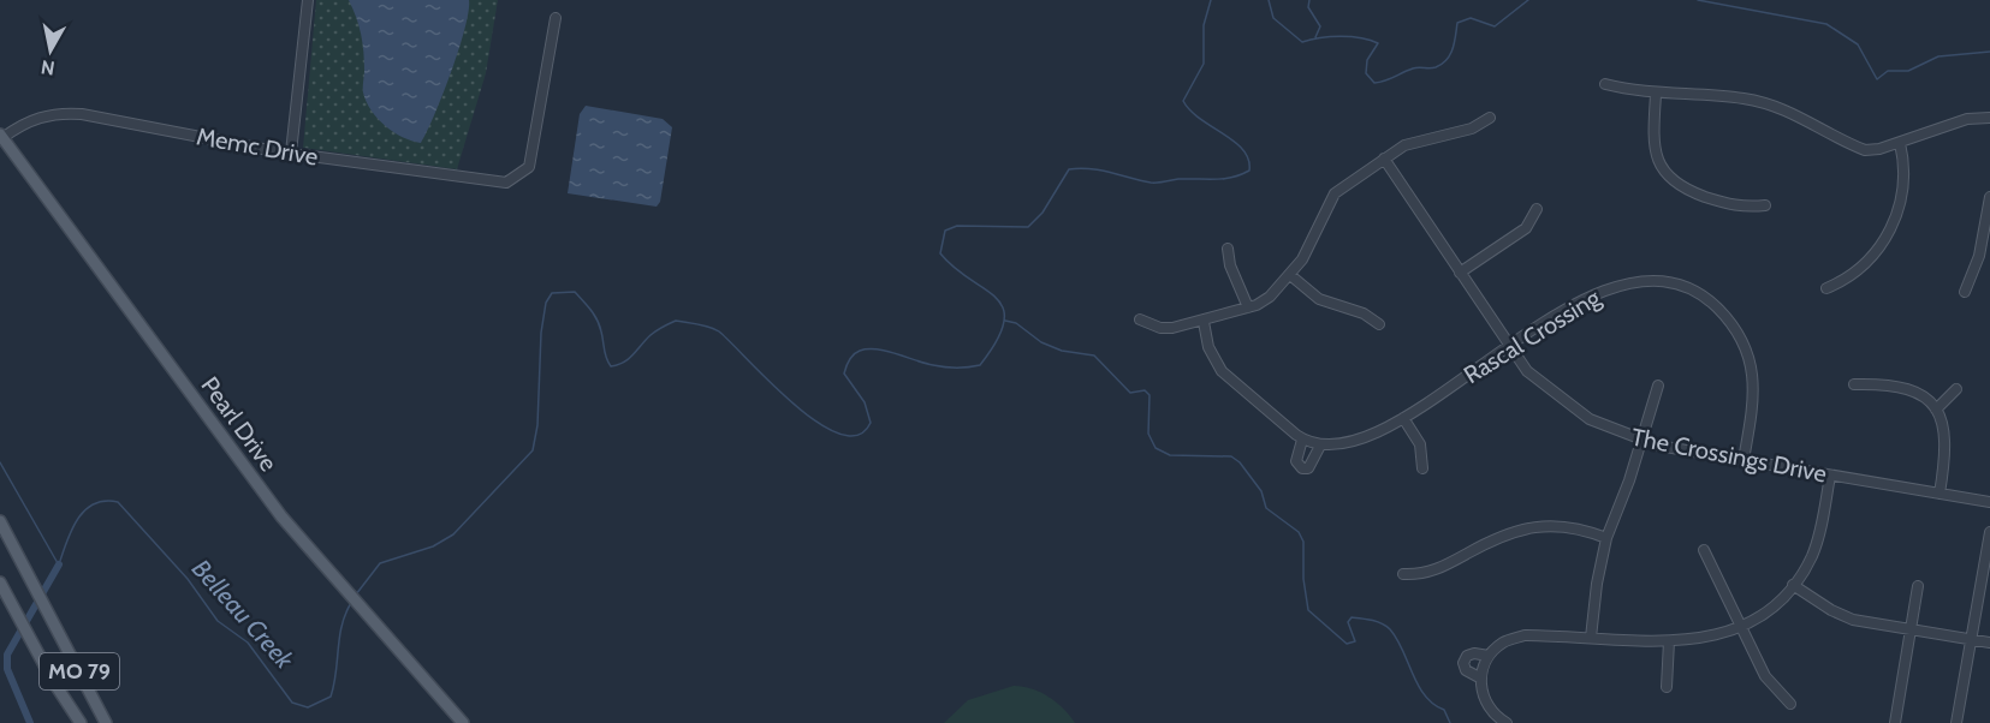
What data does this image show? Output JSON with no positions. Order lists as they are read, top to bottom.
{
  "streets": {
    "main road": ["Pearl Drive", "MO 79"],
    "street": ["Memc Drive", "Rascal Crossing", "The Crossings Drive"]
  },
  "crossings": [
    ["Memc Drive", "Pearl Drive"],
    ["Rascal Crossing", "The Crossings Drive"]
  ],
  "water": ["Belleau Creek"],
  "north": "bottom"
}
